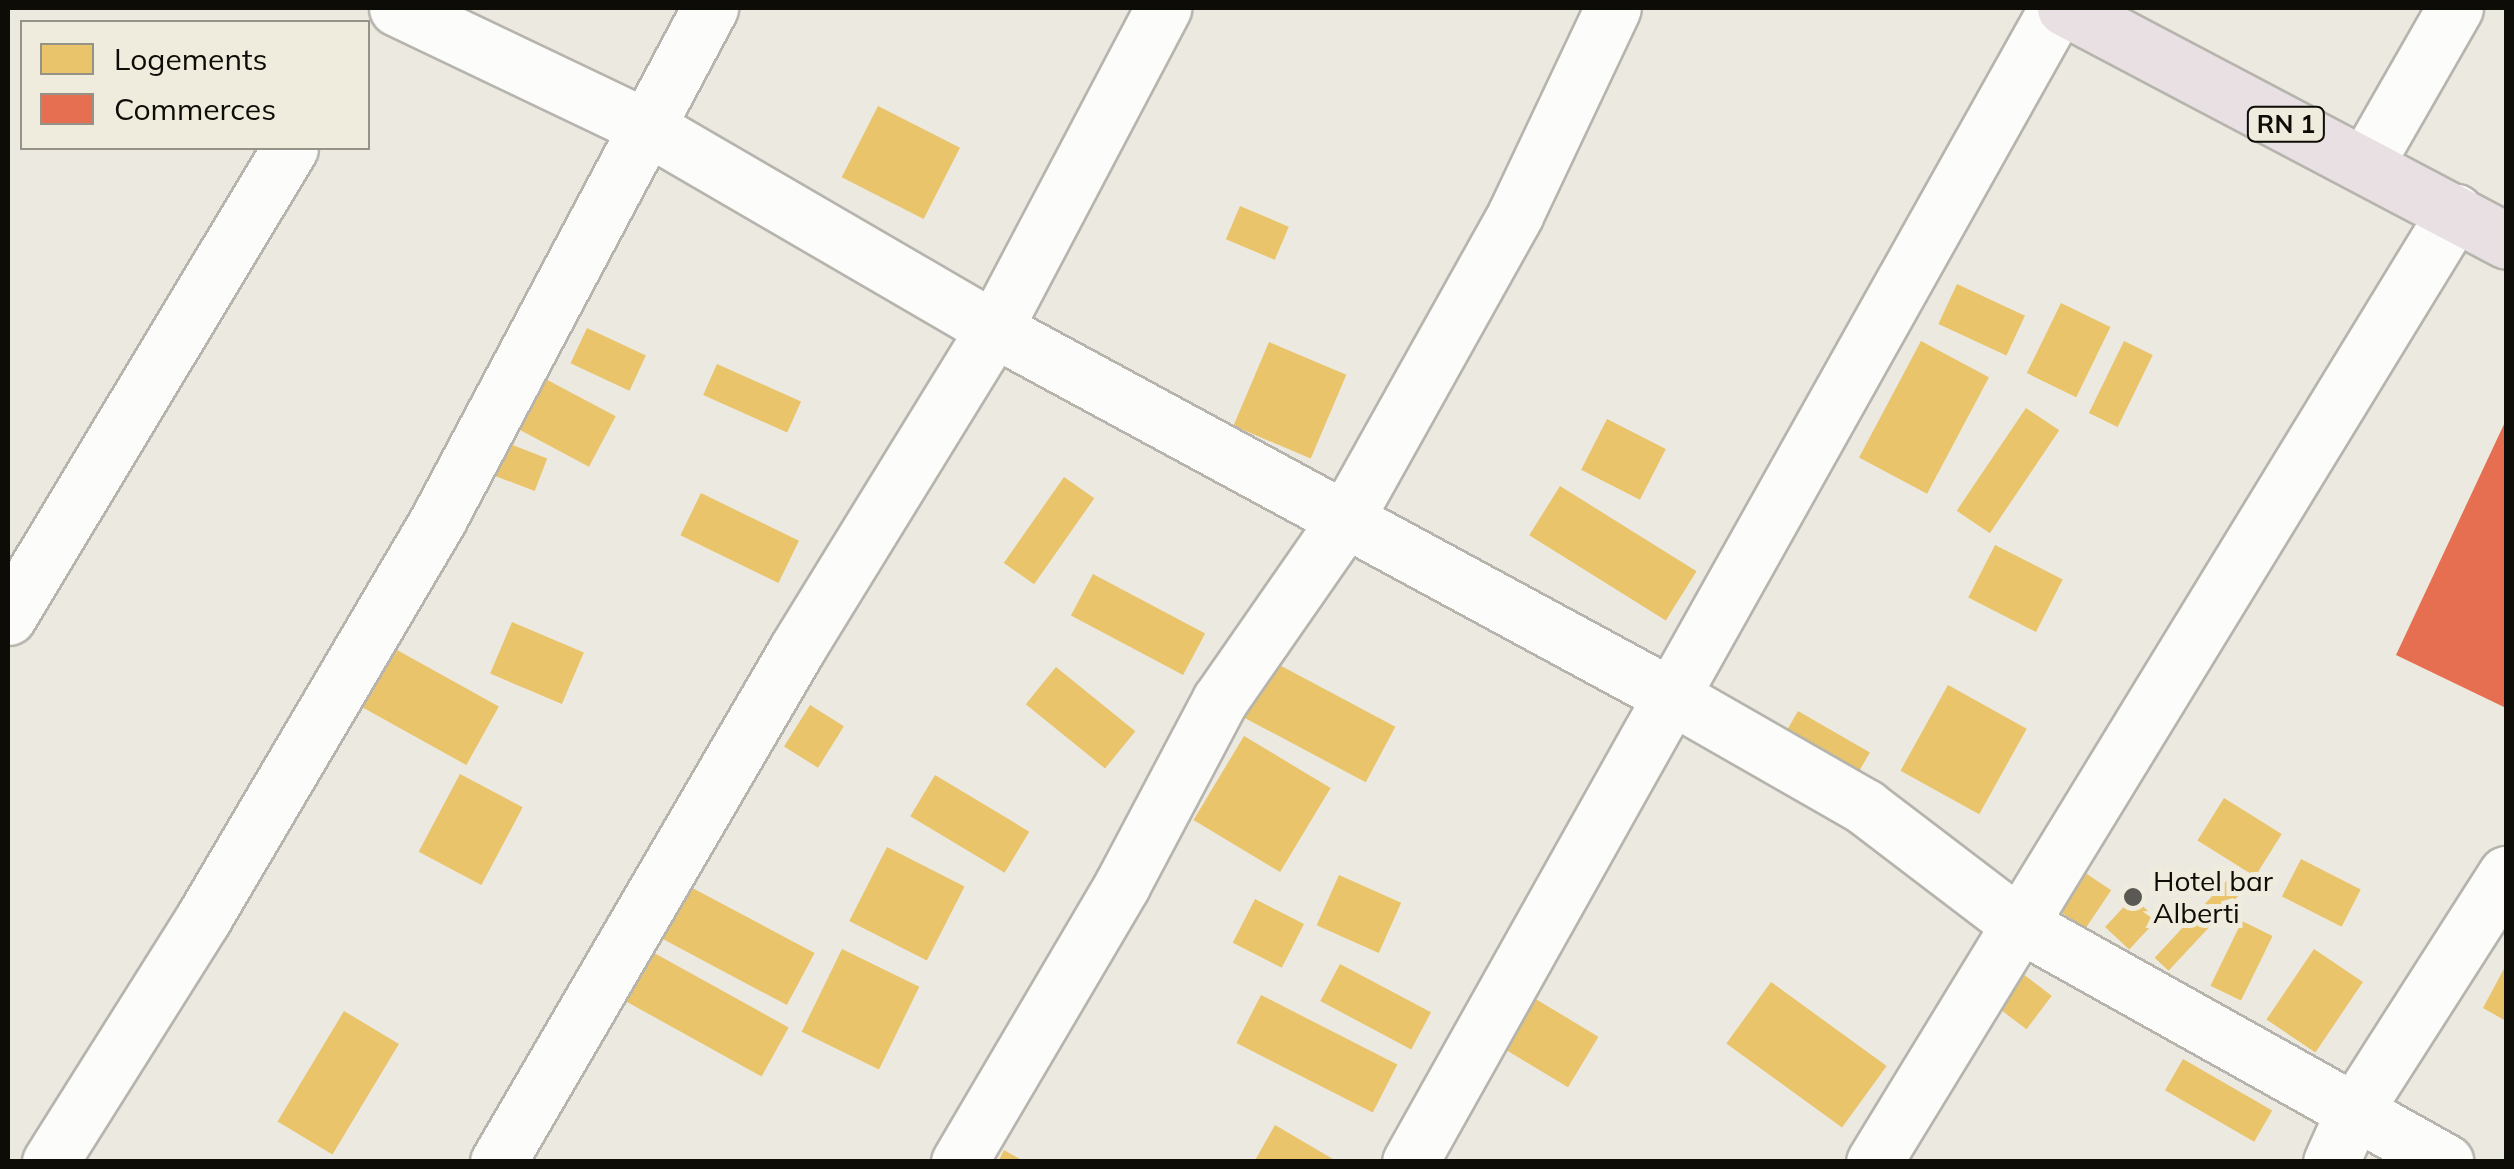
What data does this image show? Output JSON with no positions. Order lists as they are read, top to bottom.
{
  "streets": {
    "highway": ["RN 1"]
  },
  "places": ["Hotel bar Alberti"],
  "legend": ["Logements", "Commerces"]
}
